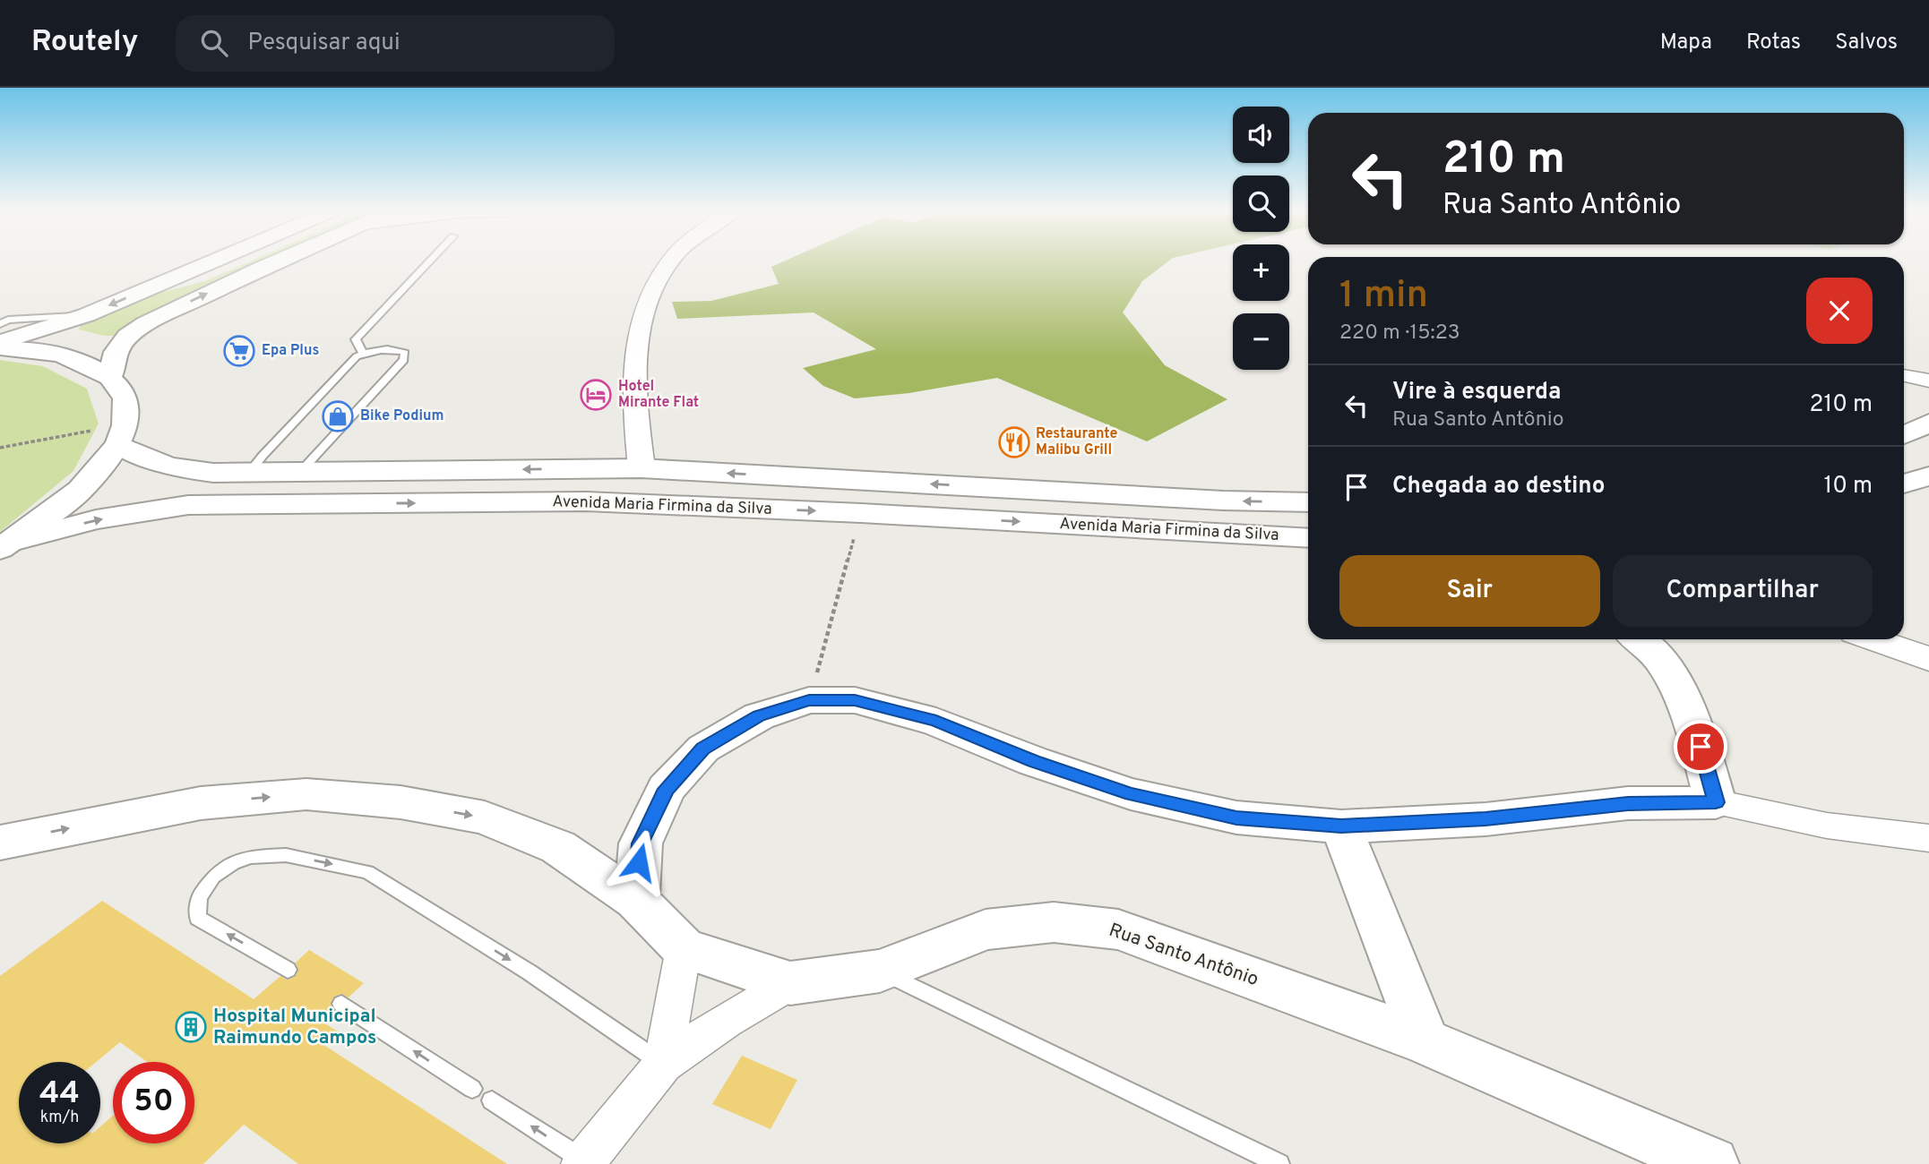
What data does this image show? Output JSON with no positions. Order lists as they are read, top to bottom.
{
  "streets": {
    "main road": ["Avenida Maria Firmina da Silva", "Rua Santo Antônio"]
  },
  "one_way": ["Rua Santo Antônio"],
  "places": {
    "supermarket": ["Epa Plus"],
    "hotel": ["Hotel Mirante Flat"],
    "shop": ["Bike Podium"],
    "restaurant": ["Restaurante Malibu Grill"],
    "building": ["Hospital Municipal Raimundo Campos"]
  },
  "page": {
    "header": "Routely",
    "search": "Pesquisar aqui",
    "nav": ["Mapa", "Rotas", "Salvos"],
    "map_buttons": ["+", "−"],
    "turn": ["210 m", "Rua Santo Antônio"],
    "heading": ["1 min", "220 m · 15:23"],
    "list": [
      {
        "name": "Vire à esquerda",
        "note": "Rua Santo Antônio",
        "value": "210 m"
      },
      {
        "name": "Chegada ao destino",
        "value": "10 m"
      }
    ],
    "buttons": ["Sair", "Compartilhar"],
    "speed": "44 km/h",
    "limit": "50"
  }
}
